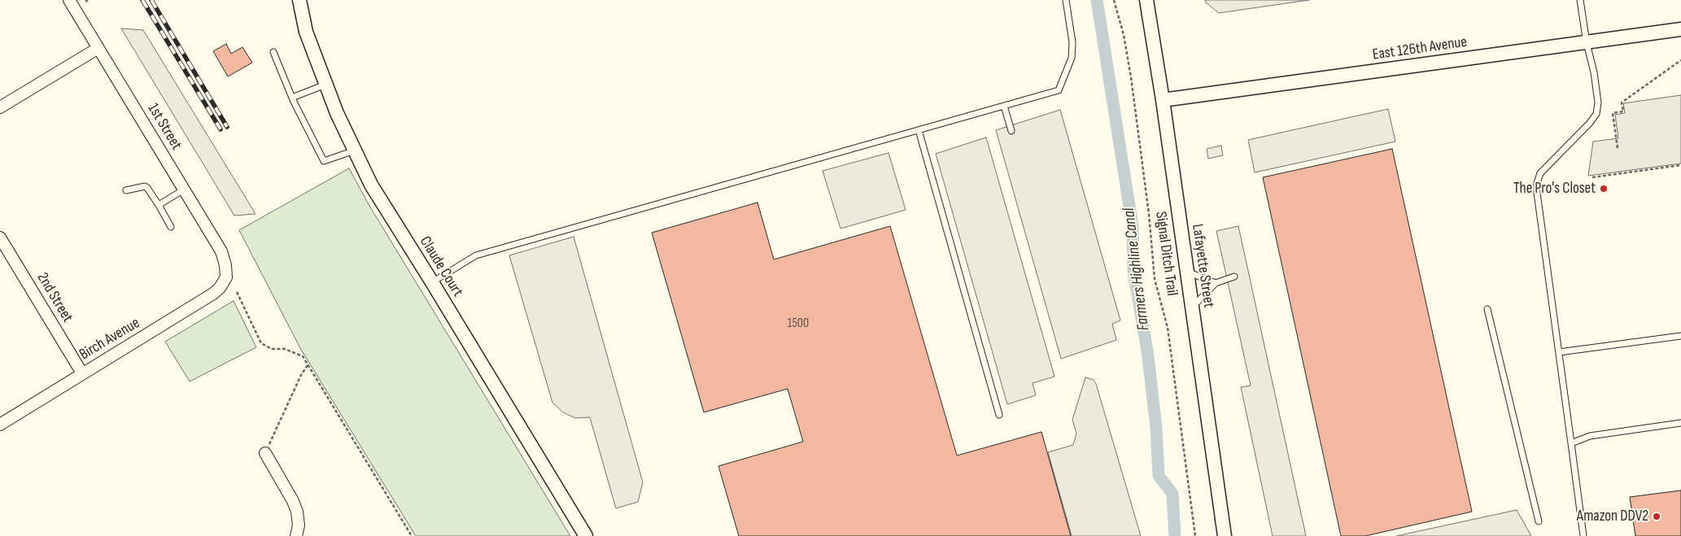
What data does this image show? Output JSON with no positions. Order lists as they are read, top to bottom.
{
  "streets": {
    "street": [
      "East 126th Avenue",
      "1st Street",
      "Lafayette Street",
      "Claude Court",
      "2nd Street",
      "Birch Avenue"
    ],
    "path": ["Signal Ditch Trail"]
  },
  "crossings": [
    ["East 126th Avenue", "Lafayette Street"],
    ["1st Street", "Birch Avenue"],
    ["2nd Street", "Birch Avenue"]
  ],
  "water": ["Farmers Highline Canal"],
  "places": ["The Pro's Closet", "Amazon DDV2"],
  "house_numbers": ["1500"]
}
